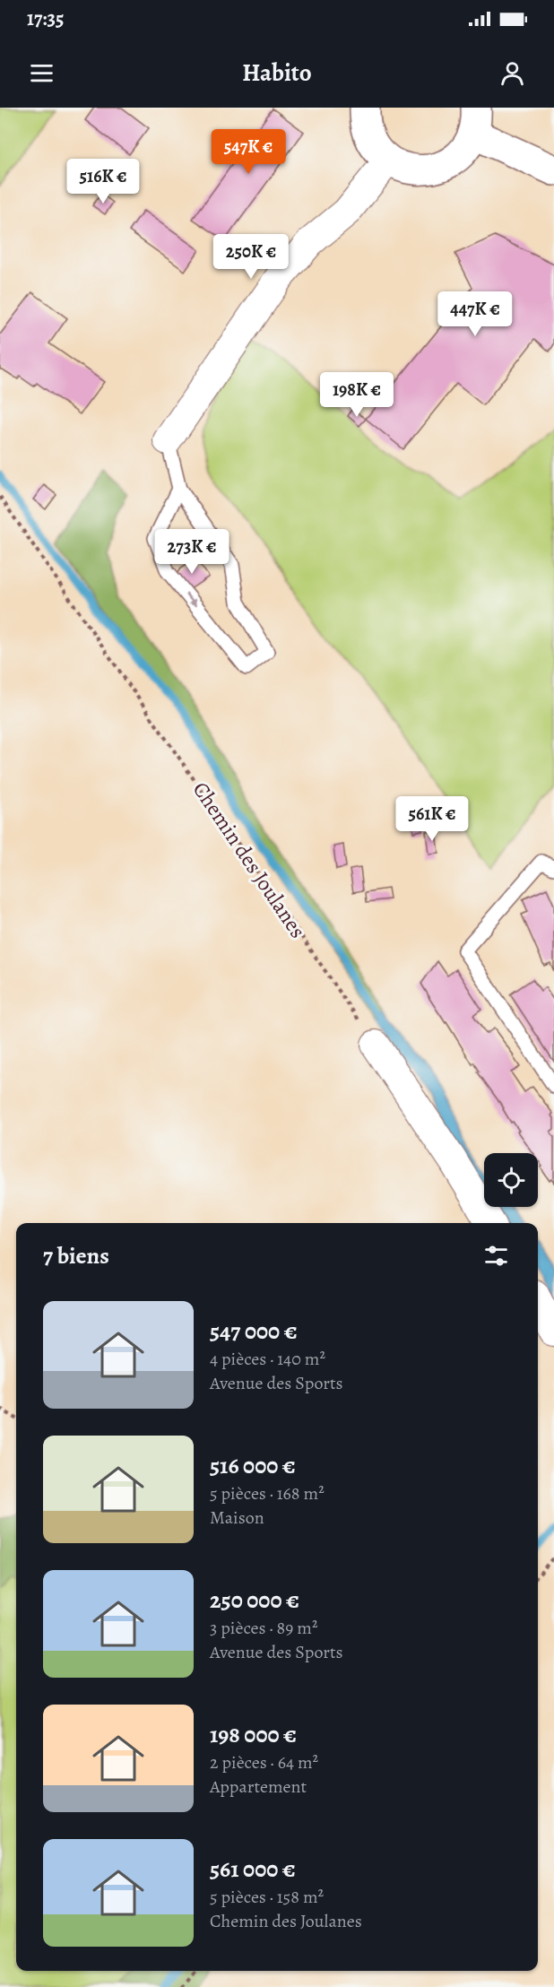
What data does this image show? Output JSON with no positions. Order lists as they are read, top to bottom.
{
  "streets": {
    "path": ["Chemin des Joulanes"]
  },
  "page": {
    "status": "17:35",
    "header": "Habito",
    "price": [
      "547K €",
      "516K €",
      "250K €",
      "447K €",
      "198K €",
      "273K €",
      "561K €"
    ],
    "heading": "7 biens",
    "list": [
      {
        "name": "547 000 €",
        "note": "4 pièces · 140 m² · Avenue des Sports"
      },
      {
        "name": "516 000 €",
        "note": "5 pièces · 168 m² · Maison"
      },
      {
        "name": "250 000 €",
        "note": "3 pièces · 89 m² · Avenue des Sports"
      },
      {
        "name": "198 000 €",
        "note": "2 pièces · 64 m² · Appartement"
      },
      {
        "name": "561 000 €",
        "note": "5 pièces · 158 m² · Chemin des Joulanes"
      }
    ]
  }
}
